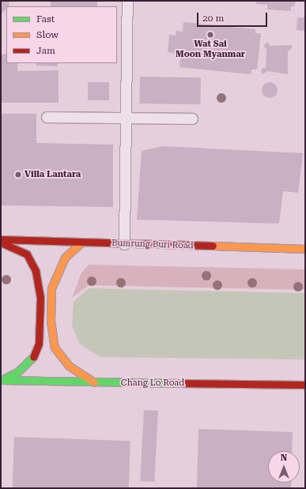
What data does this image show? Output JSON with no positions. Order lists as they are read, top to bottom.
{
  "streets": {
    "main road": ["Bumrung Buri Road", "Chang Lo Road"]
  },
  "places": ["Wat Sai Moon Myanmar", "Villa Lantara"],
  "legend": ["Fast", "Slow", "Jam"],
  "scale_bar": "20 m",
  "north": "top"
}
